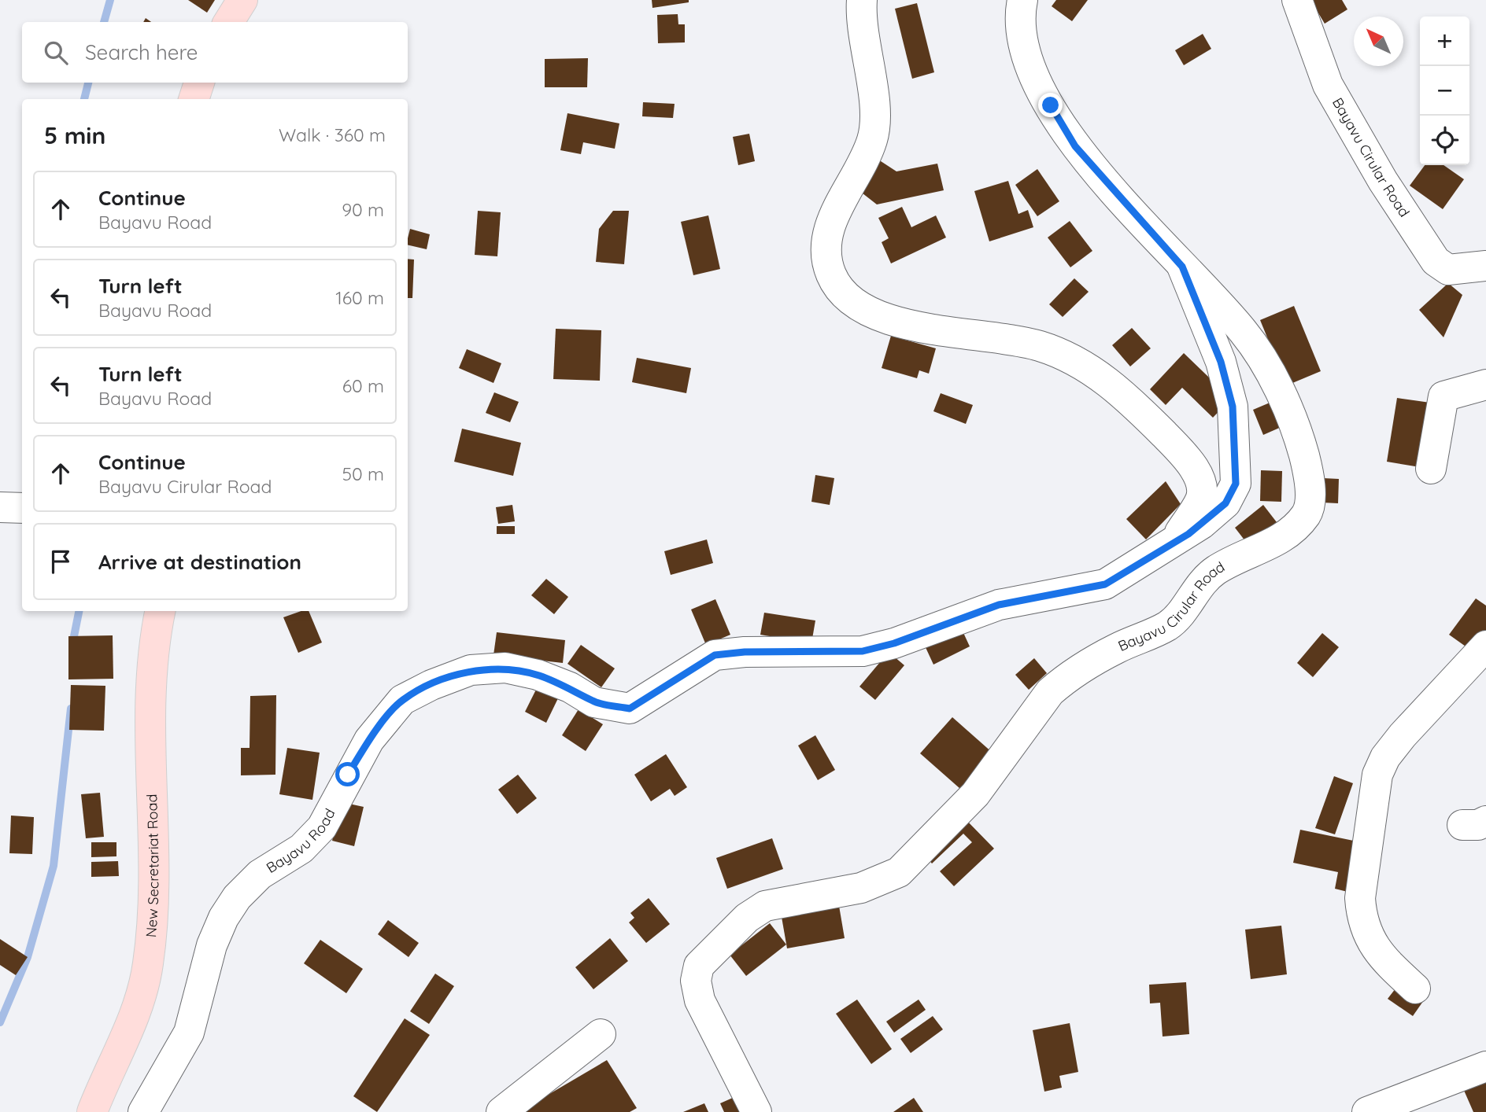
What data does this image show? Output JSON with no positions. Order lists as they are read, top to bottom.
{
  "streets": {
    "main road": ["New Secretariat Road"],
    "street": ["Bayavu Cirular Road", "Bayavu Road"]
  },
  "crossings": [
    ["Bayavu Cirular Road", "Bayavu Road"]
  ],
  "north": "top left",
  "page": {
    "map_buttons": ["+", "−"],
    "search": "Search here",
    "heading": ["5 min", "Walk · 360 m"],
    "list": [
      ["Continue", "Bayavu Road", "90 m"],
      ["Turn left", "Bayavu Road", "160 m"],
      ["Turn left", "Bayavu Road", "60 m"],
      ["Continue", "Bayavu Cirular Road", "50 m"],
      "Arrive at destination"
    ]
  }
}
